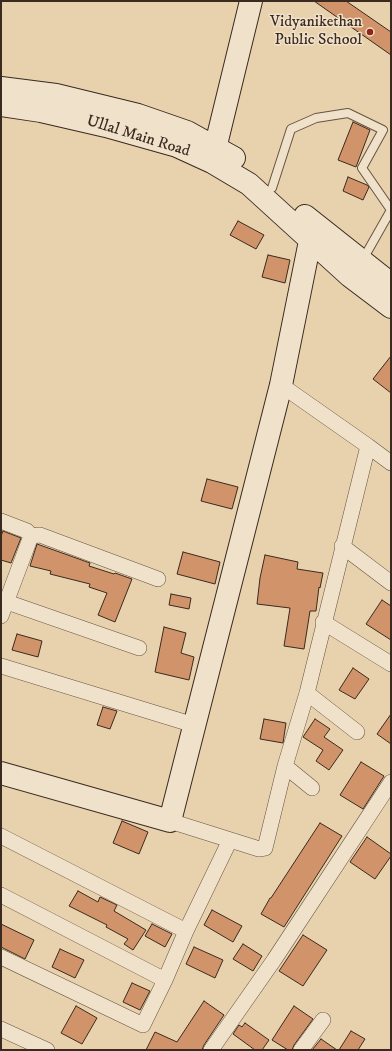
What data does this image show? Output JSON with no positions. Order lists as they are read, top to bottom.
{
  "streets": {
    "street": ["Ullal Main Road"]
  },
  "places": ["Vidyanikethan Public School"]
}
